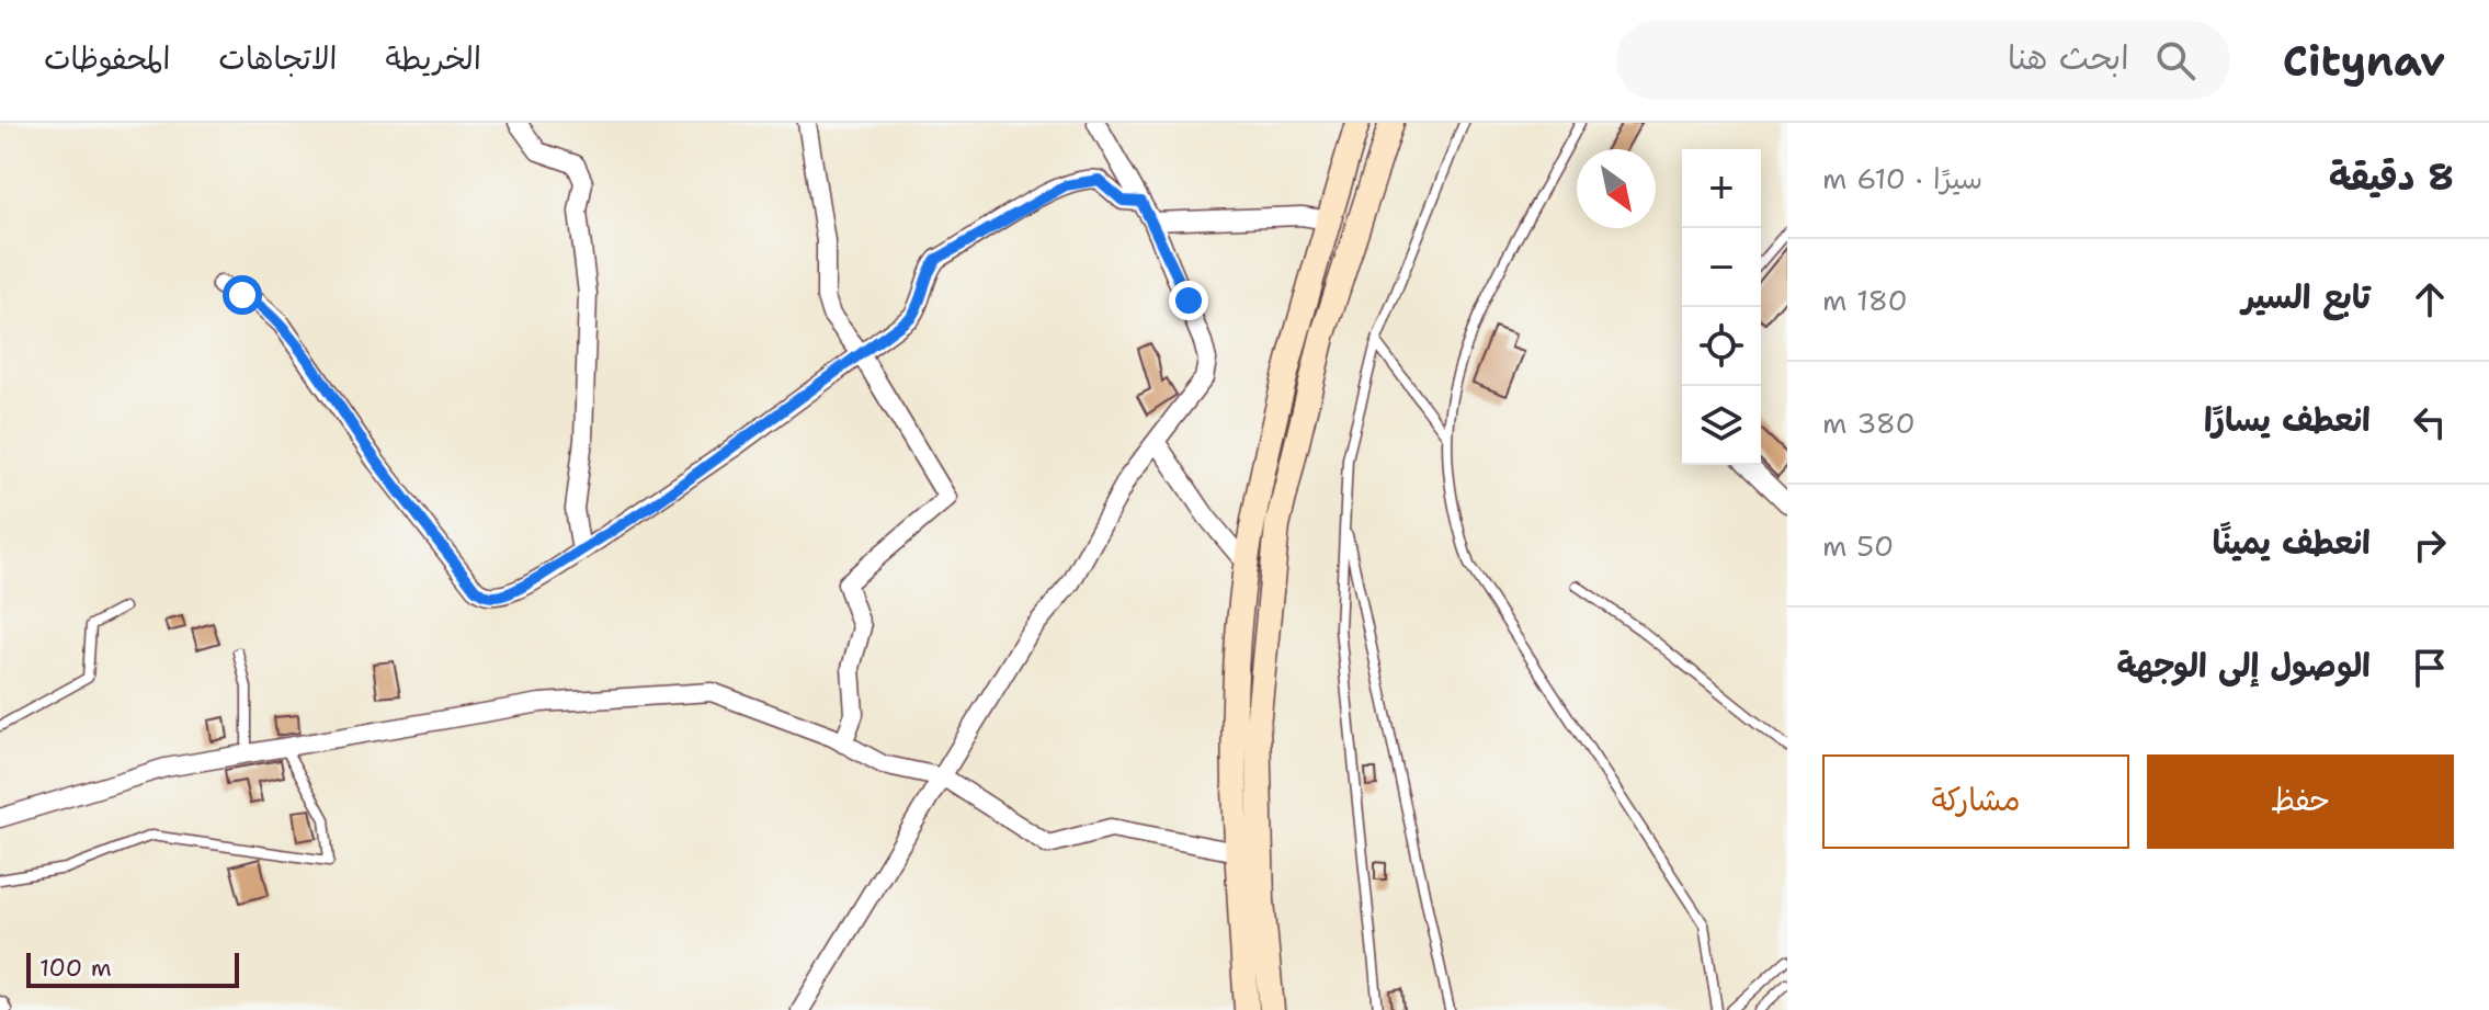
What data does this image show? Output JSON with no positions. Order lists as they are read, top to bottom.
{
  "scale_bar": "100 m",
  "north": "bottom right",
  "page": {
    "header": "Citynav",
    "search": "ابحث هنا",
    "nav": ["الخريطة", "الاتجاهات", "المحفوظات"],
    "heading": ["8 دقيقة", "سيرًا · 610 m"],
    "map_buttons": ["+", "−"],
    "list": [
      ["تابع السير", "180 m"],
      ["انعطف يسارًا", "380 m"],
      ["انعطف يمينًا", "50 m"],
      "الوصول إلى الوجهة"
    ],
    "buttons": ["حفظ", "مشاركة"],
    "scale": "100 m"
  }
}
